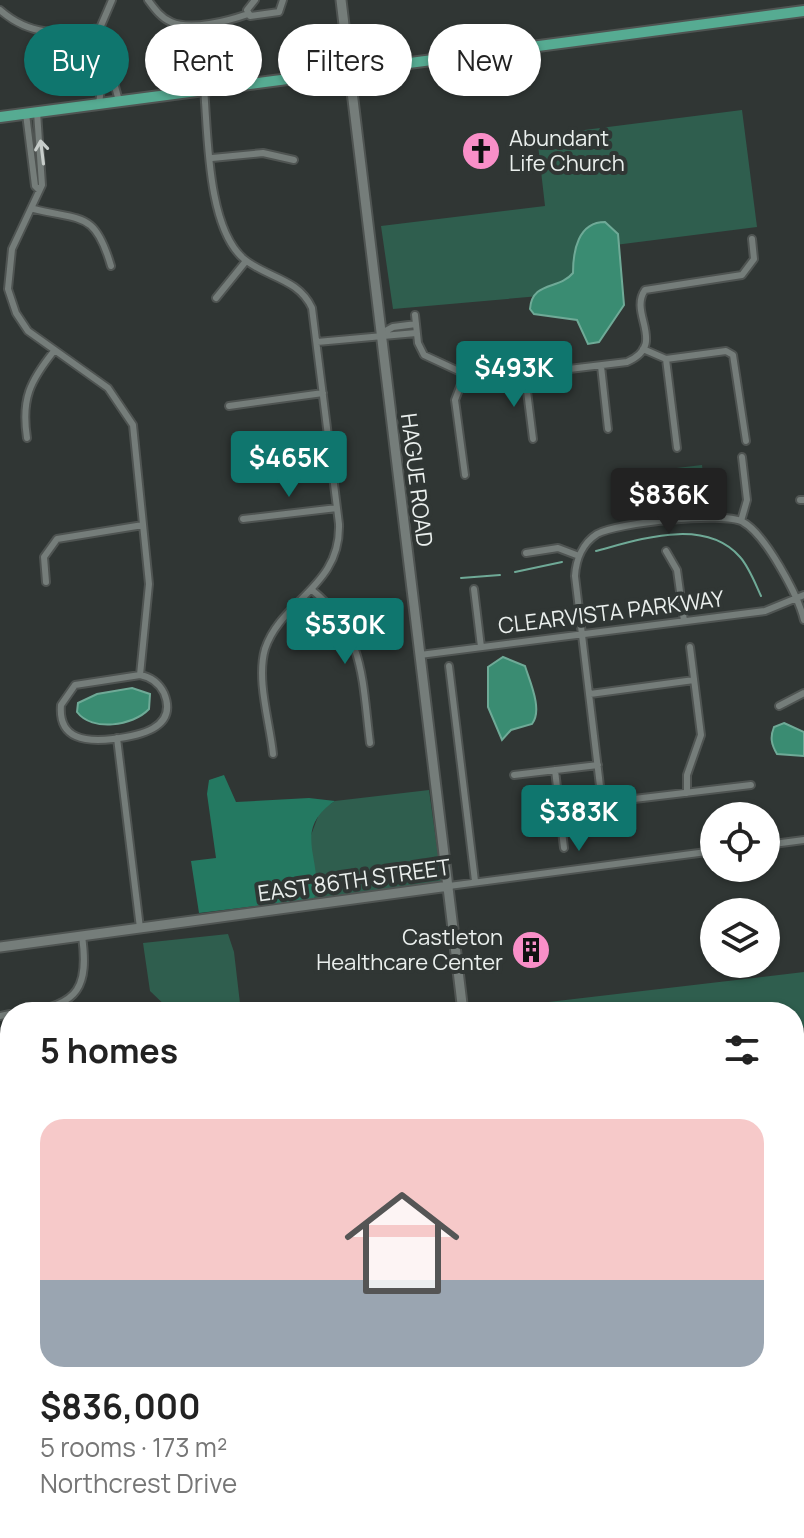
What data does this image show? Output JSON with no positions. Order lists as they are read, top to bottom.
{
  "streets": {
    "street": ["HAGUE ROAD", "CLEARVISTA PARKWAY", "EAST 86TH STREET"]
  },
  "crossings": [
    ["HAGUE ROAD", "CLEARVISTA PARKWAY"],
    ["HAGUE ROAD", "EAST 86TH STREET"]
  ],
  "places": {
    "church": ["Abundant Life Church"],
    "building": ["Castleton Healthcare Center"]
  },
  "page": {
    "chip": [
      "Buy",
      "Rent",
      "Filters",
      "New"
    ],
    "price": [
      "$493K",
      "$465K",
      "$836K",
      "$530K",
      "$383K"
    ],
    "heading": "5 homes",
    "list": [
      {
        "name": "$836,000",
        "note": "5 rooms · 173 m² · Northcrest Drive"
      }
    ]
  }
}
